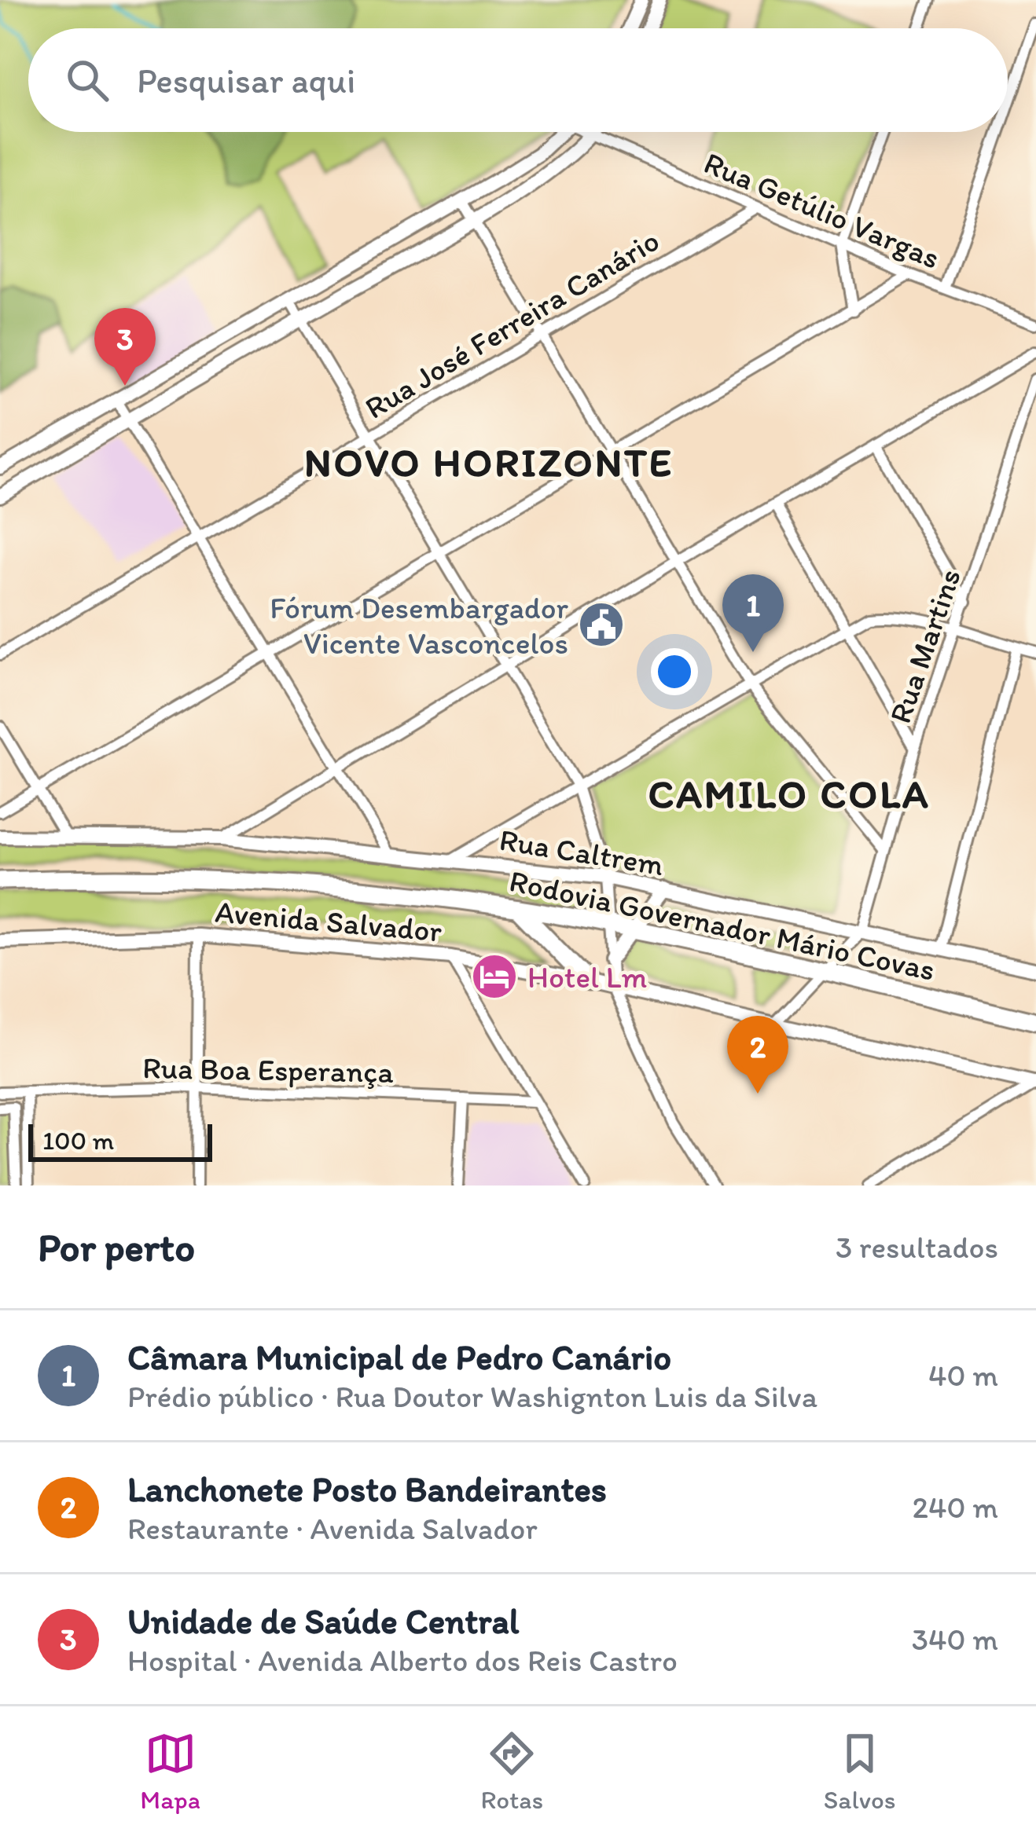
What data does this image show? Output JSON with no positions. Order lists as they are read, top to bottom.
{
  "streets": {
    "highway": ["Rodovia Governador Mário Covas"],
    "street": [
      "Rua Getúlio Vargas",
      "Rua José Ferreira Canário",
      "Rua Martins",
      "Rua Caltrem",
      "Avenida Salvador",
      "Rua Boa Esperança"
    ]
  },
  "crossings": [
    ["Rua Getúlio Vargas", "Rua José Ferreira Canário"],
    ["Rua Martins", "Rua Caltrem"],
    ["Rua Martins", "Avenida Salvador"],
    ["Rua Martins", "Rodovia Governador Mário Covas"]
  ],
  "districts": ["NOVO HORIZONTE", "CAMILO COLA"],
  "places": {
    "public building": ["Fórum Desembargador Vicente Vasconcelos"],
    "hotel": ["Hotel Lm"]
  },
  "scale_bar": "100 m",
  "page": {
    "search": "Pesquisar aqui",
    "pins": ["3", "1", "2"],
    "scale": "100 m",
    "heading": ["Por perto", "3 resultados"],
    "list": [
      {
        "mark": "1",
        "name": "Câmara Municipal de Pedro Canário",
        "note": "Prédio público · Rua Doutor Washignton Luis da Silva",
        "value": "40 m"
      },
      {
        "mark": "2",
        "name": "Lanchonete Posto Bandeirantes",
        "note": "Restaurante · Avenida Salvador",
        "value": "240 m"
      },
      {
        "mark": "3",
        "name": "Unidade de Saúde Central",
        "note": "Hospital · Avenida Alberto dos Reis Castro",
        "value": "340 m"
      }
    ],
    "nav": ["Mapa", "Rotas", "Salvos"]
  }
}
